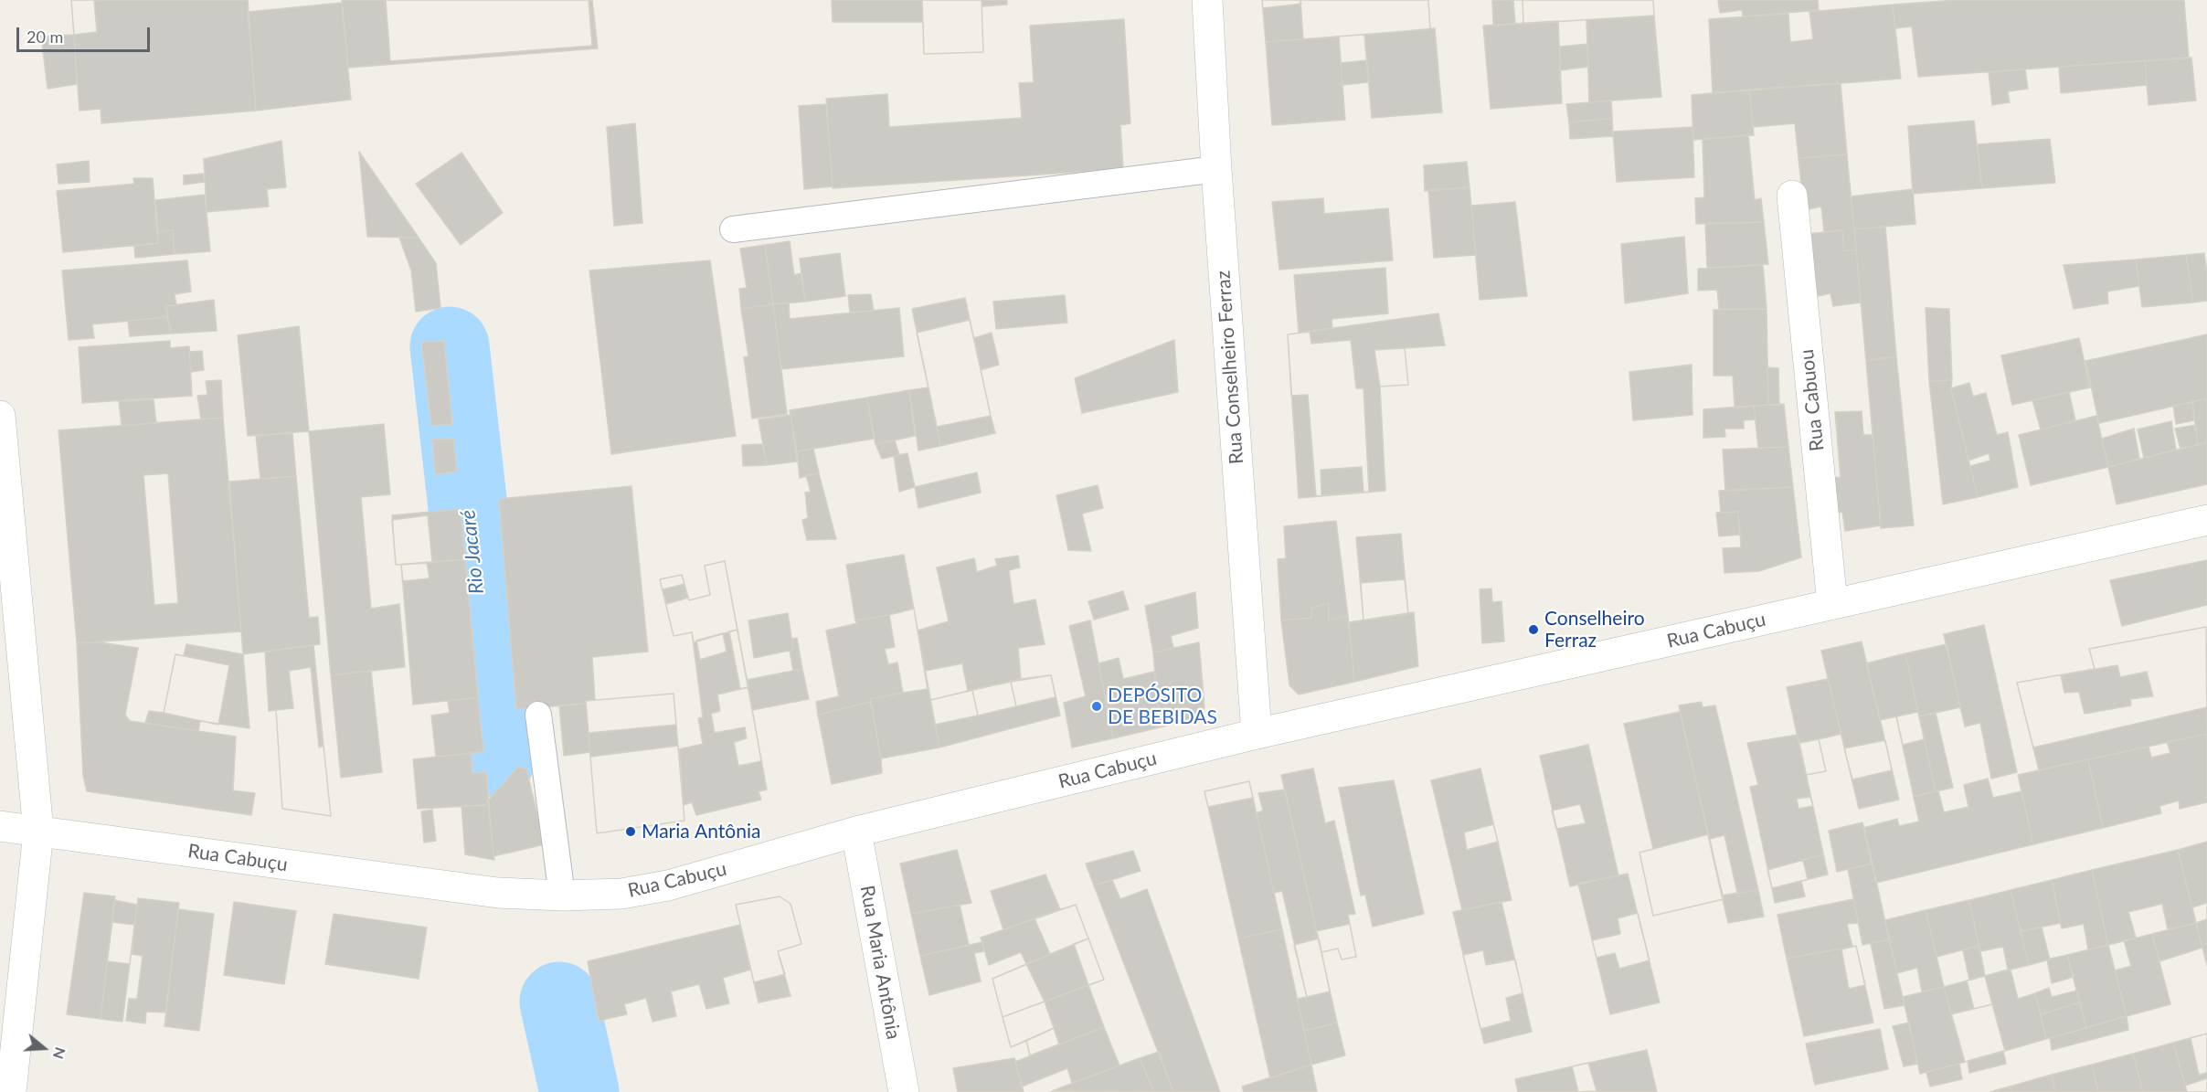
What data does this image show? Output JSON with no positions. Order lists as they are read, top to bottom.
{
  "streets": {
    "street": [
      "Rua Conselheiro Ferraz",
      "Rua Cabuou",
      "Rua Cabuçu",
      "Rua Maria Antônia"
    ]
  },
  "crossings": [
    ["Rua Conselheiro Ferraz", "Rua Cabuçu"],
    ["Rua Cabuou", "Rua Cabuçu"],
    ["Rua Cabuçu", "Rua Maria Antônia"]
  ],
  "water": ["Rio Jacaré"],
  "places": ["Conselheiro Ferraz", "DEPÓSITO DE BEBIDAS", "Maria Antônia"],
  "scale_bar": "20 m",
  "north": "right"
}
